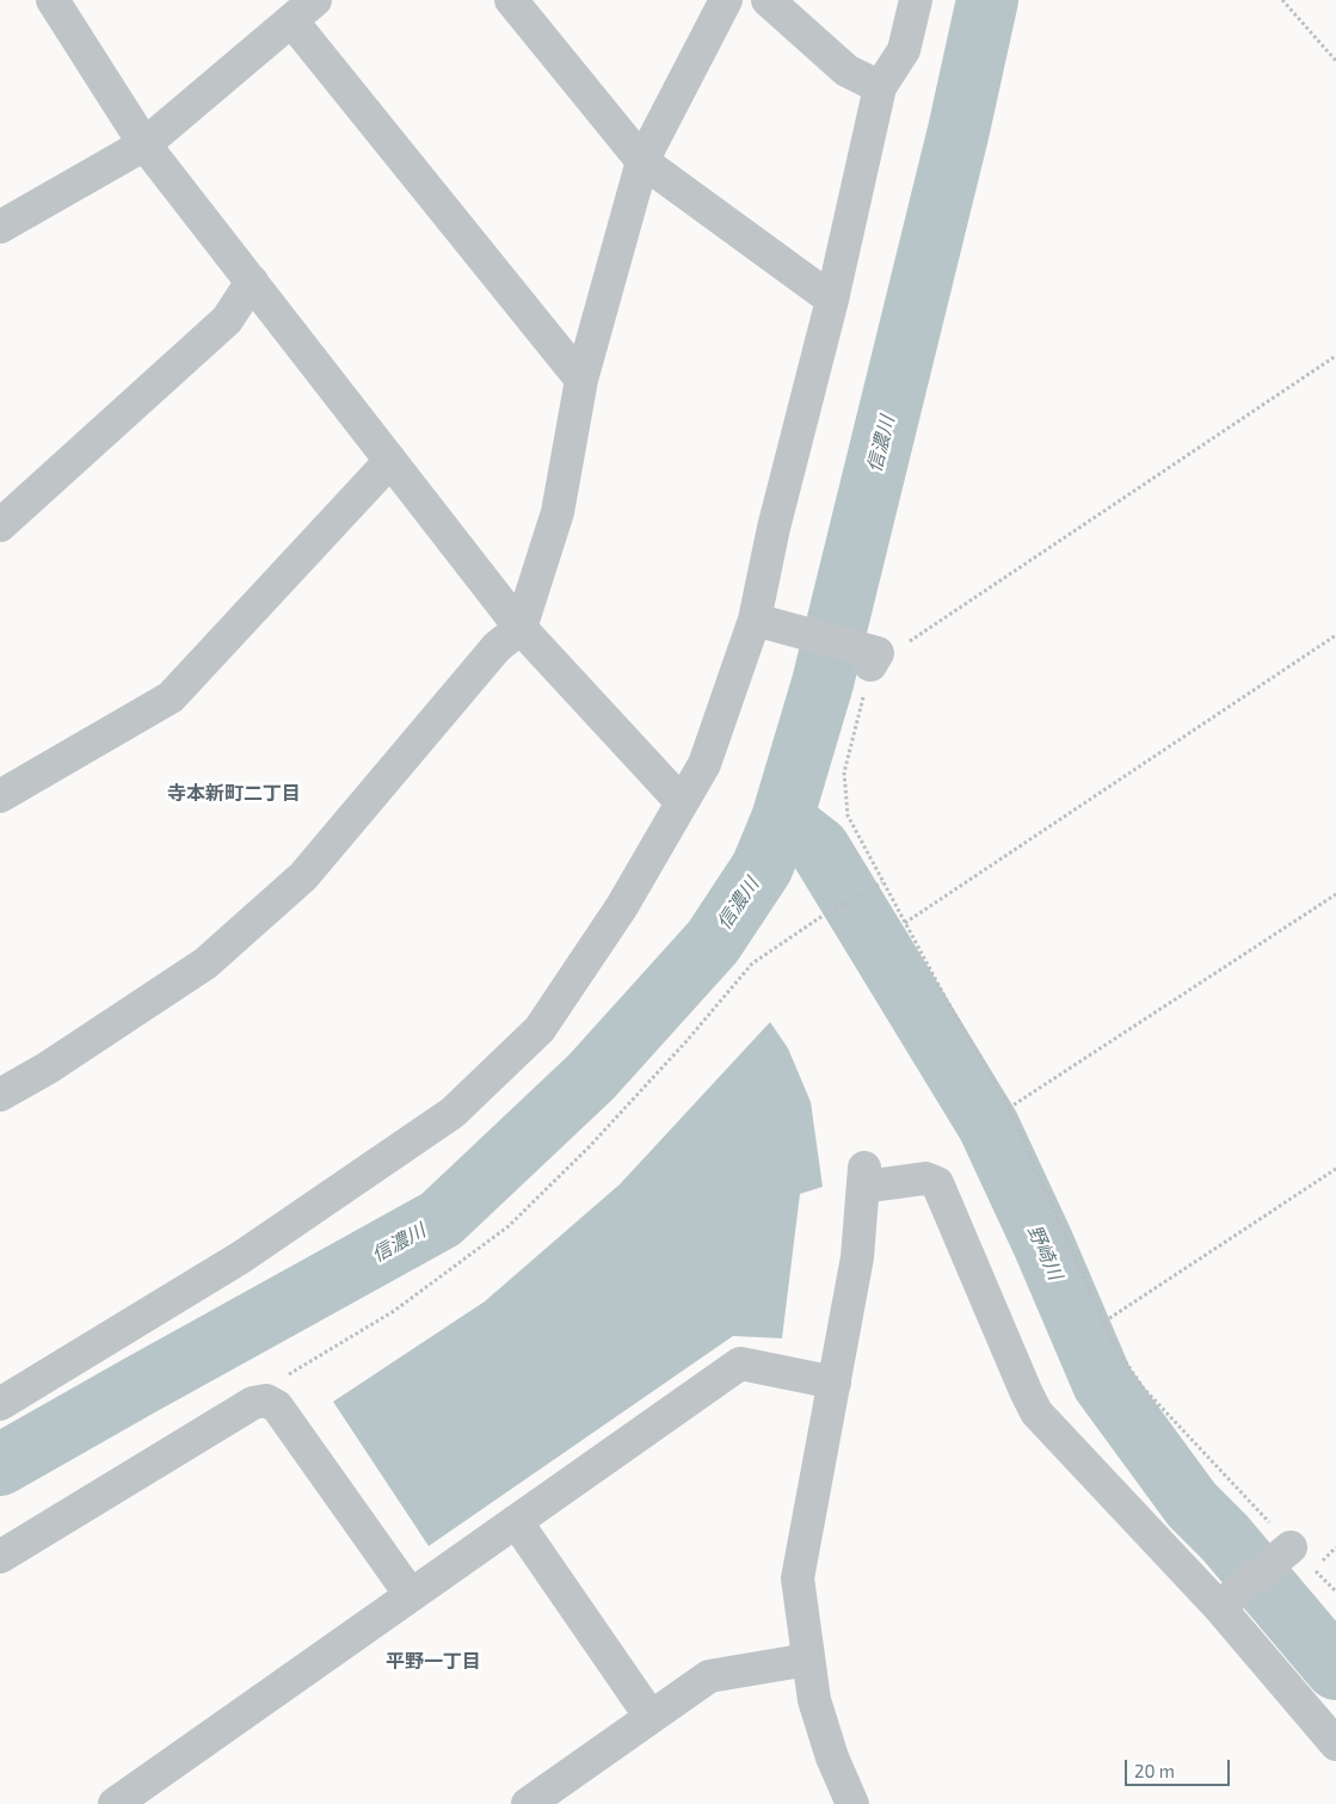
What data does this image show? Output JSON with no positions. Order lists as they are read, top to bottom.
{
  "districts": ["寺本新町二丁目", "平野一丁目"],
  "water": ["信濃川", "野崎川"],
  "scale_bar": "20 m"
}
